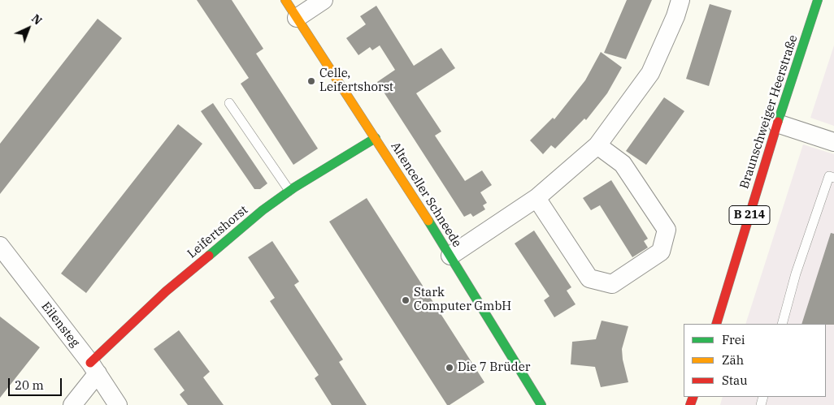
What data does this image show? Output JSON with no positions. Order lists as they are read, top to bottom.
{
  "streets": {
    "main road": [
      "Braunschweiger Heerstraße",
      "Altenceller Schneede",
      "B 214",
      "Leifertshorst"
    ],
    "street": ["Eilensteg"]
  },
  "crossings": [
    ["Altenceller Schneede", "Leifertshorst"],
    ["Leifertshorst", "Eilensteg"]
  ],
  "places": ["Celle, Leifertshorst", "Stark Computer GmbH", "Die 7 Brüder"],
  "legend": ["Frei", "Zäh", "Stau"],
  "scale_bar": "20 m",
  "north": "top right"
}
